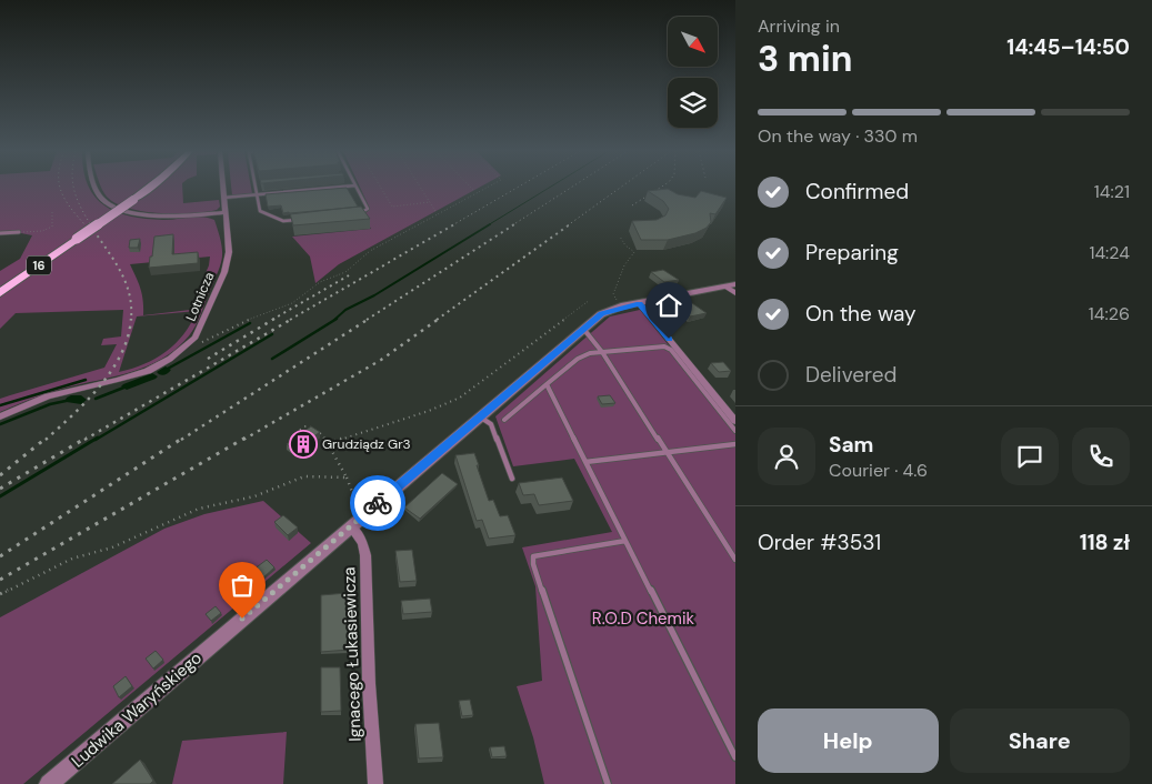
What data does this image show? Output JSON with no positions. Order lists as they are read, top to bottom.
{
  "streets": {
    "main road": ["16"],
    "street": ["Lotnicza", "Ignacego Łukasiewicza", "Ludwika Waryńskiego"]
  },
  "crossings": [
    ["Ignacego Łukasiewicza", "Ludwika Waryńskiego"]
  ],
  "parks": ["R.O.D Chemik"],
  "places": {
    "building": ["Grudziądz Gr3"]
  },
  "north": "bottom right",
  "page": {
    "heading": ["3 min", "Arriving in", "14:45–14:50"],
    "panel": [
      "Sam",
      "Courier · 4.6",
      "Order #3531",
      "118 zł"
    ],
    "bar": "On the way · 330 m",
    "list": [
      ["Confirmed", "14:21"],
      ["Preparing", "14:24"],
      ["On the way", "14:26"],
      "Delivered"
    ],
    "buttons": ["Help", "Share"]
  }
}
